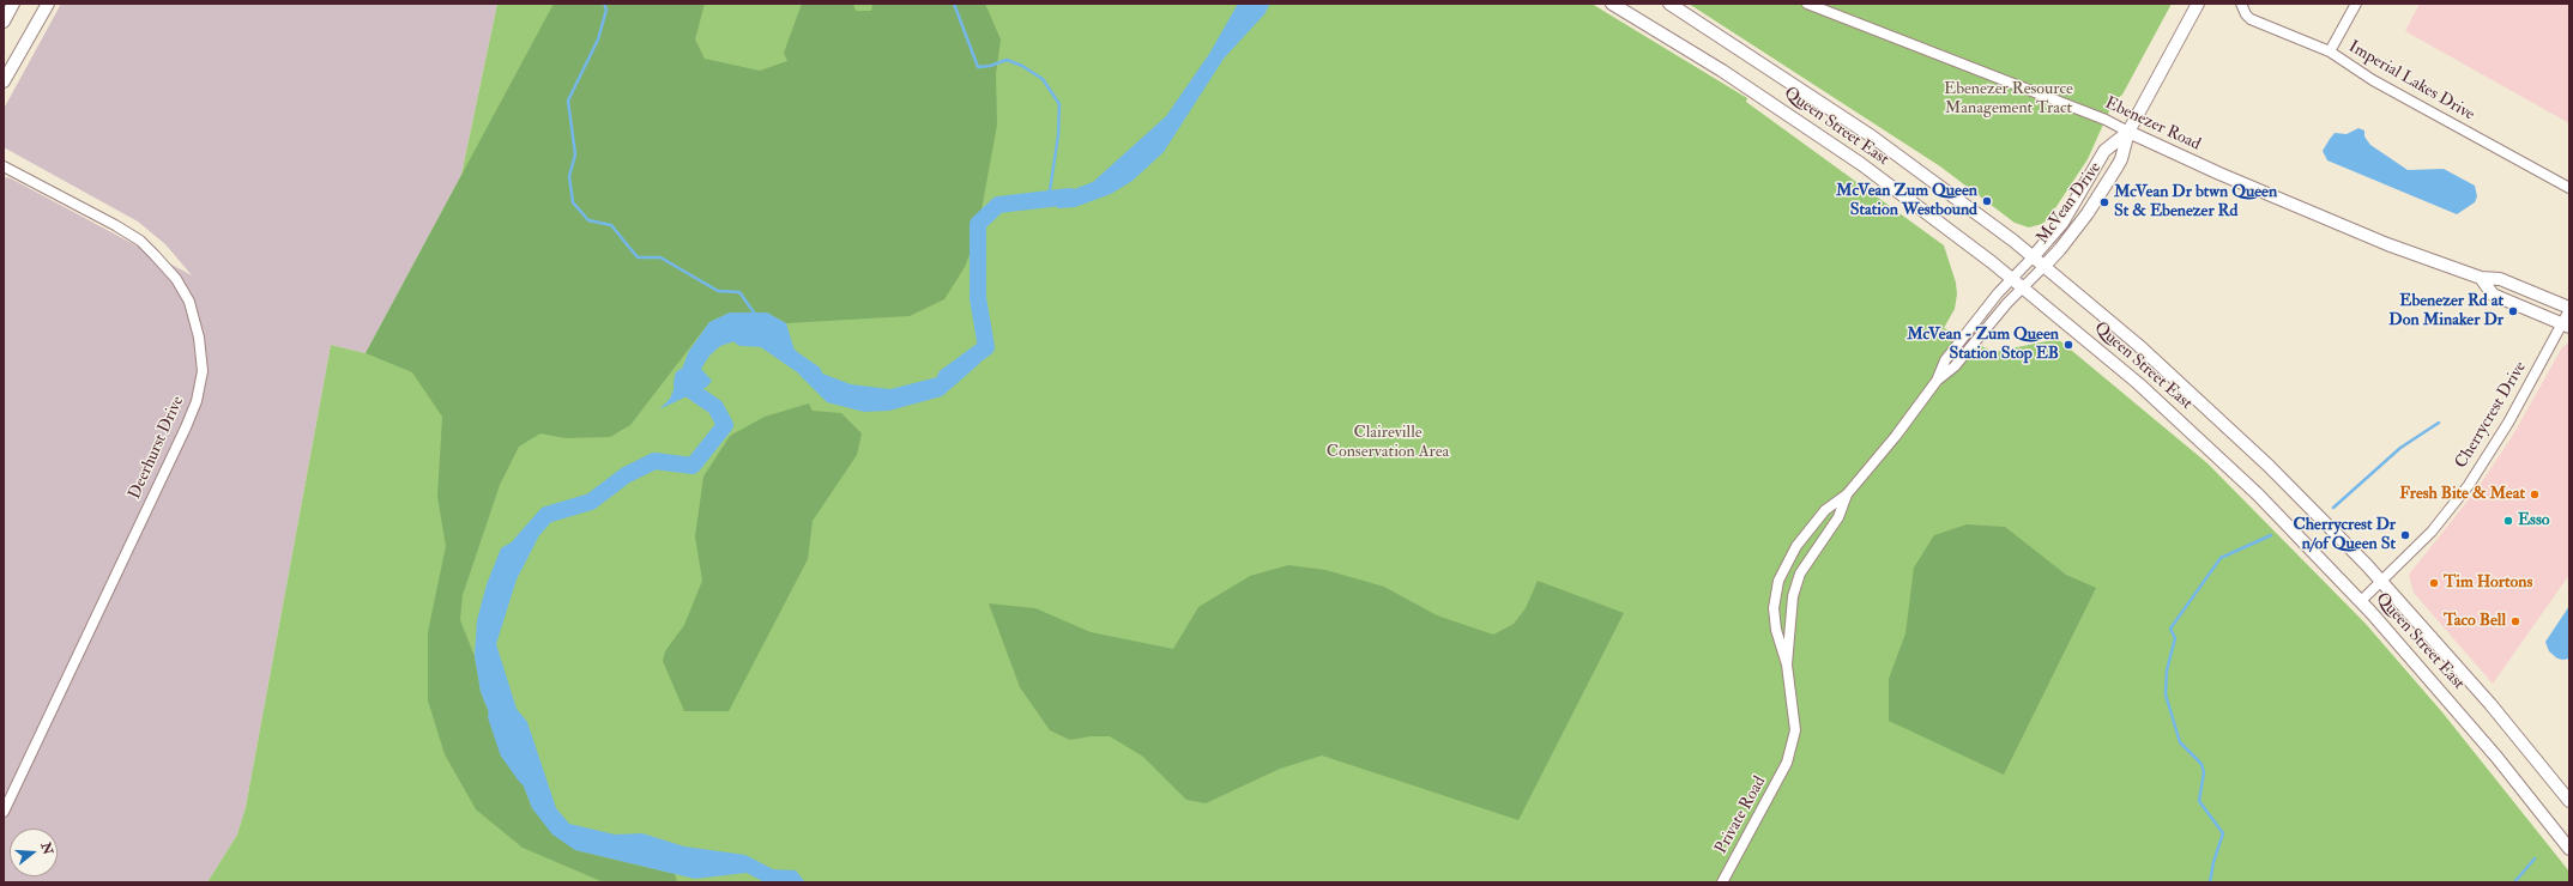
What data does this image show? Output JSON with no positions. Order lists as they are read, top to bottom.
{
  "streets": {
    "main road": ["Ebenezer Road", "Queen Street East", "McVean Drive"],
    "street": [
      "Imperial Lakes Drive",
      "Cherrycrest Drive",
      "Deerhurst Drive",
      "Private Road"
    ]
  },
  "crossings": [
    ["Ebenezer Road", "McVean Drive"],
    ["Ebenezer Road", "Cherrycrest Drive"],
    ["Queen Street East", "McVean Drive"],
    ["Queen Street East", "Cherrycrest Drive"]
  ],
  "parks": ["Ebenezer Resource Management Tract", "Claireville Conservation Area"],
  "places": [
    "McVean Zum Queen Station Westbound",
    "McVean Dr btwn Queen St & Ebenezer Rd",
    "Ebenezer Rd at Don Minaker Dr",
    "McVean - Zum Queen Station Stop EB",
    "Fresh Bite & Meat",
    "Esso",
    "Cherrycrest Dr n/of Queen St",
    "Tim Hortons",
    "Taco Bell"
  ],
  "north": "right"
}
